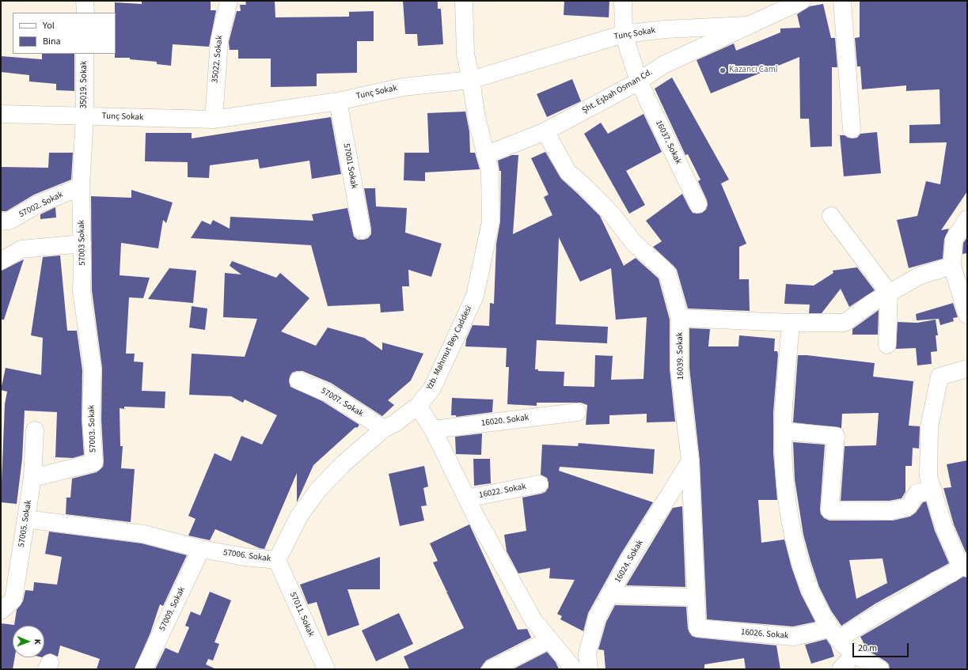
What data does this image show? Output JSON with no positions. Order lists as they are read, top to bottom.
{
  "streets": {
    "street": [
      "Tunç Sokak",
      "35022. Sokak",
      "35019. Sokak",
      "Şht. Eşbah Osman Cd.",
      "16037. Sokak",
      "57001 Sokak",
      "57002. Sokak",
      "57003 Sokak",
      "Yzb. Mahmut Bey Caddesi",
      "16039. Sokak",
      "57007. Sokak",
      "16020. Sokak",
      "57003. Sokak",
      "16022. Sokak",
      "57005. Sokak",
      "57006. Sokak",
      "16024. Sokak",
      "57009. Sokak",
      "57011. Sokak",
      "16026. Sokak"
    ]
  },
  "crossings": [
    ["Tunç Sokak", "35022. Sokak"],
    ["Tunç Sokak", "35019. Sokak"],
    ["Tunç Sokak", "Şht. Eşbah Osman Cd."],
    ["Tunç Sokak", "16037. Sokak"],
    ["Tunç Sokak", "57001 Sokak"],
    ["Tunç Sokak", "57003 Sokak"],
    ["Tunç Sokak", "Yzb. Mahmut Bey Caddesi"],
    ["35019. Sokak", "57003 Sokak"],
    ["Şht. Eşbah Osman Cd.", "16037. Sokak"],
    ["Şht. Eşbah Osman Cd.", "Yzb. Mahmut Bey Caddesi"],
    ["Şht. Eşbah Osman Cd.", "16039. Sokak"],
    ["57002. Sokak", "57003 Sokak"],
    ["57003 Sokak", "57003. Sokak"],
    ["Yzb. Mahmut Bey Caddesi", "57006. Sokak"],
    ["16039. Sokak", "16024. Sokak"],
    ["16039. Sokak", "16026. Sokak"],
    ["57007. Sokak", "57006. Sokak"],
    ["57003. Sokak", "57005. Sokak"],
    ["57005. Sokak", "57006. Sokak"],
    ["57006. Sokak", "57009. Sokak"],
    ["57006. Sokak", "57011. Sokak"]
  ],
  "places": ["Kazancı Cami"],
  "legend": ["Yol", "Bina"],
  "scale_bar": "20 m",
  "north": "right"
}
